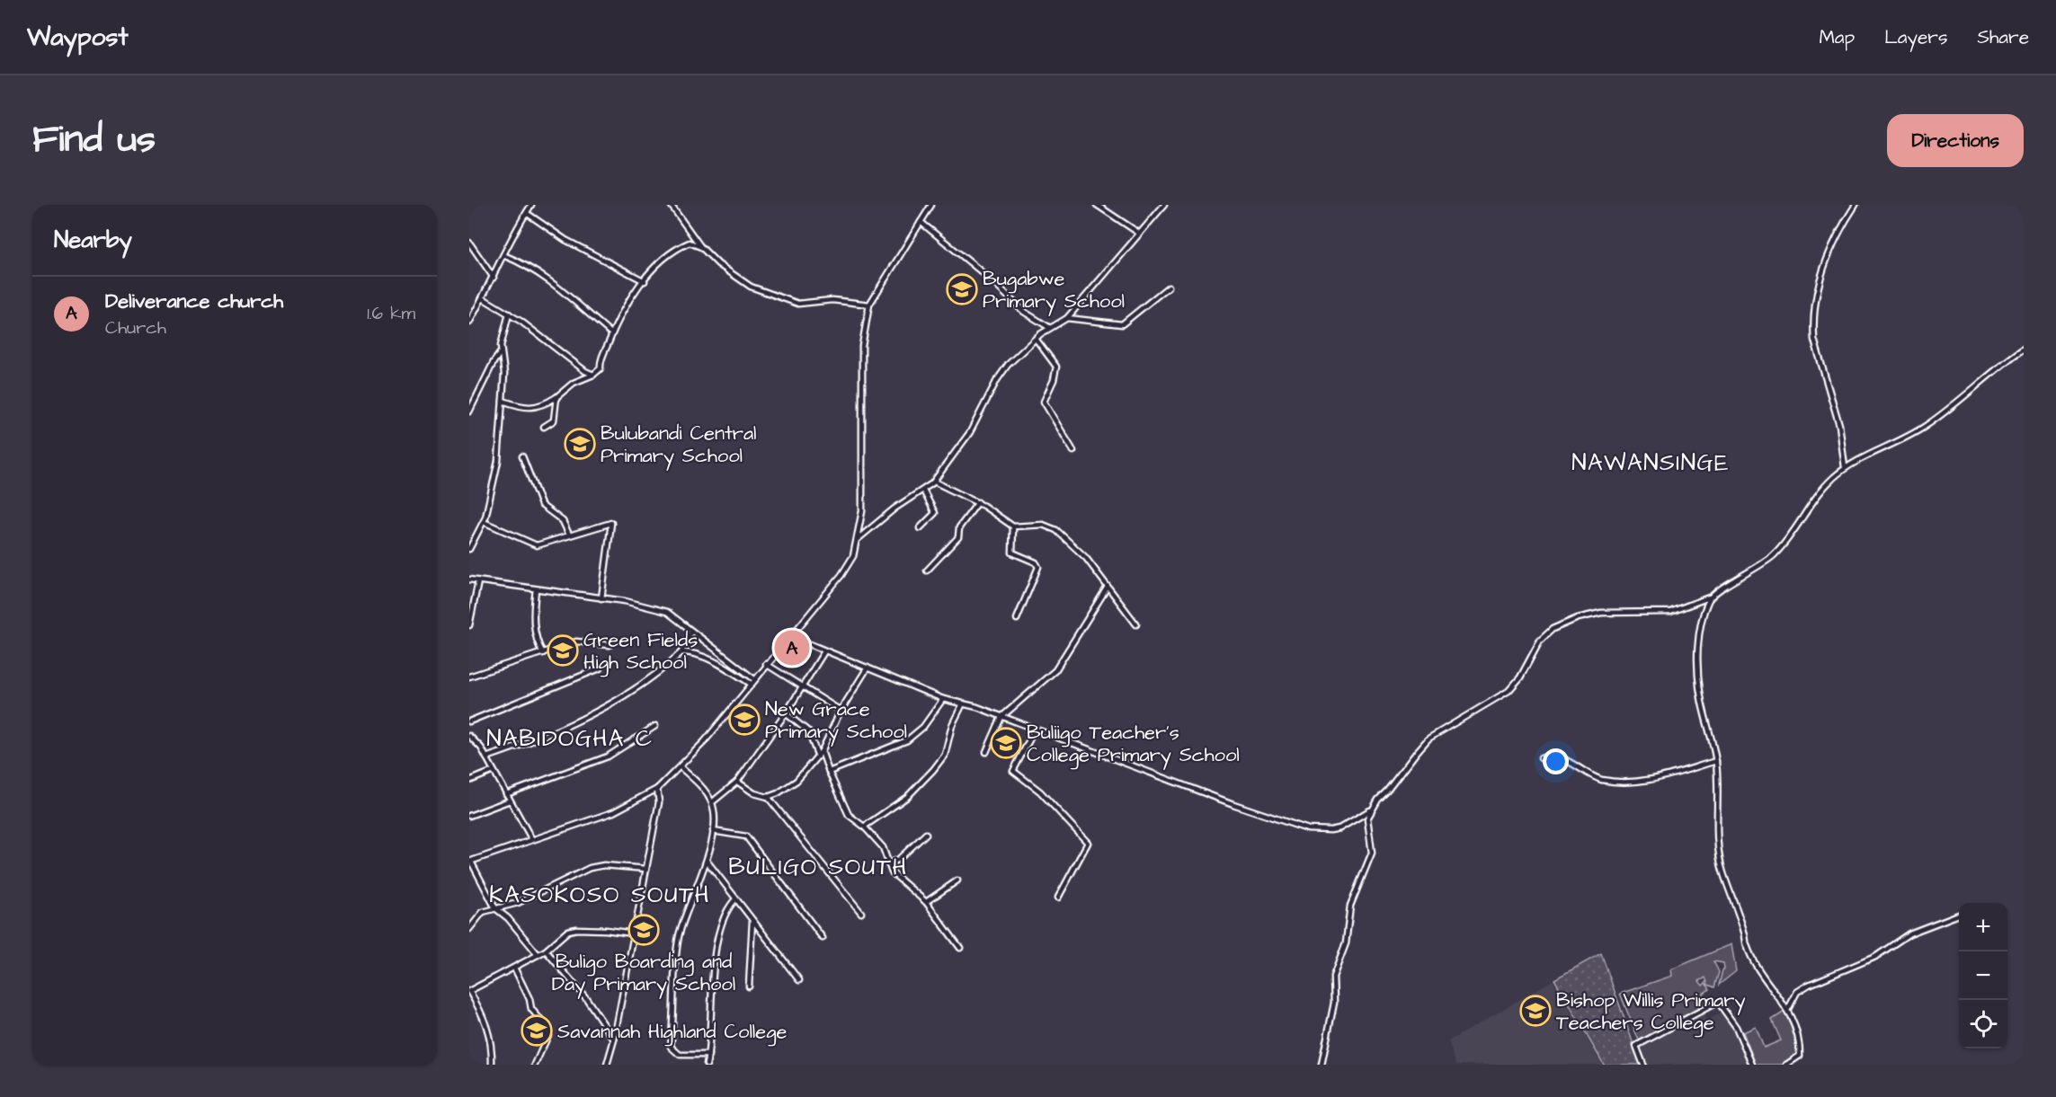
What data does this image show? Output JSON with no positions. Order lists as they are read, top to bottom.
{
  "districts": [
    "NAWANSINGE",
    "NABIDOGHA C",
    "BULIGO SOUTH",
    "KASOKOSO SOUTH"
  ],
  "places": {
    "school or university": [
      "Bugabwe Primary School",
      "Bulubandi Central Primary School",
      "Green Fields High School",
      "New Grace Primary School",
      "Buliigo Teacher's College Primary School",
      "Buligo Boarding and Day Primary School",
      "Bishop Willis Primary Teachers College",
      "Savannah Highland College"
    ]
  },
  "page": {
    "header": "Waypost",
    "nav": ["Map", "Layers", "Share"],
    "title": "Find us",
    "buttons": "Directions",
    "heading": "Nearby",
    "list": [
      {
        "mark": "A",
        "name": "Deliverance church",
        "note": "Church",
        "value": "1.6 km"
      }
    ],
    "pins": "A",
    "map_buttons": ["+", "−"]
  }
}
